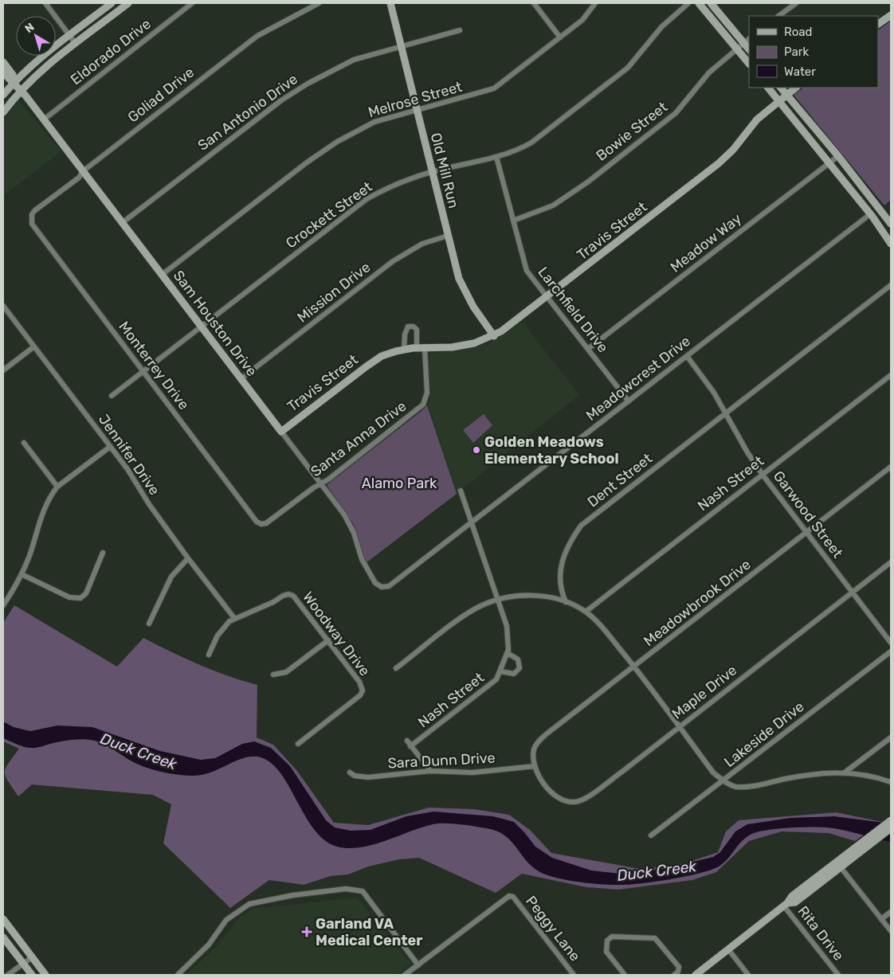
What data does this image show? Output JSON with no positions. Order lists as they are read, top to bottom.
{
  "streets": {
    "street": [
      "Eldorado Drive",
      "Goliad Drive",
      "Melrose Street",
      "San Antonio Drive",
      "Bowie Street",
      "Old Mill Run",
      "Crockett Street",
      "Travis Street",
      "Meadow Way",
      "Mission Drive",
      "Larchfield Drive",
      "Sam Houston Drive",
      "Monterrey Drive",
      "Meadowcrest Drive",
      "Santa Anna Drive",
      "Jennifer Drive",
      "Dent Street",
      "Nash Street",
      "Garwood Street",
      "Meadowbrook Drive",
      "Woodway Drive",
      "Maple Drive",
      "Lakeside Drive",
      "Sara Dunn Drive",
      "Peggy Lane",
      "Rita Drive"
    ]
  },
  "crossings": [
    ["Eldorado Drive", "Sam Houston Drive"],
    ["Goliad Drive", "Sam Houston Drive"],
    ["Goliad Drive", "Monterrey Drive"],
    ["Melrose Street", "Old Mill Run"],
    ["Melrose Street", "Sam Houston Drive"],
    ["San Antonio Drive", "Old Mill Run"],
    ["San Antonio Drive", "Sam Houston Drive"],
    ["Bowie Street", "Larchfield Drive"],
    ["Old Mill Run", "Crockett Street"],
    ["Old Mill Run", "Travis Street"],
    ["Old Mill Run", "Mission Drive"],
    ["Crockett Street", "Larchfield Drive"],
    ["Crockett Street", "Sam Houston Drive"],
    ["Crockett Street", "Monterrey Drive"],
    ["Travis Street", "Larchfield Drive"],
    ["Travis Street", "Sam Houston Drive"],
    ["Travis Street", "Santa Anna Drive"],
    ["Meadow Way", "Larchfield Drive"],
    ["Mission Drive", "Sam Houston Drive"],
    ["Larchfield Drive", "Meadowcrest Drive"],
    ["Sam Houston Drive", "Meadowcrest Drive"],
    ["Sam Houston Drive", "Santa Anna Drive"],
    ["Monterrey Drive", "Santa Anna Drive"],
    ["Meadowcrest Drive", "Nash Street"],
    ["Meadowcrest Drive", "Garwood Street"],
    ["Jennifer Drive", "Woodway Drive"],
    ["Dent Street", "Garwood Street"],
    ["Nash Street", "Garwood Street"],
    ["Garwood Street", "Meadowbrook Drive"],
    ["Garwood Street", "Maple Drive"],
    ["Meadowbrook Drive", "Maple Drive"],
    ["Meadowbrook Drive", "Sara Dunn Drive"],
    ["Maple Drive", "Sara Dunn Drive"]
  ],
  "water": ["Duck Creek"],
  "parks": ["Alamo Park"],
  "places": {
    "other": ["Golden Meadows Elementary School"],
    "health": ["Garland VA Medical Center"]
  },
  "legend": ["Road", "Park", "Water"],
  "north": "top left"
}
